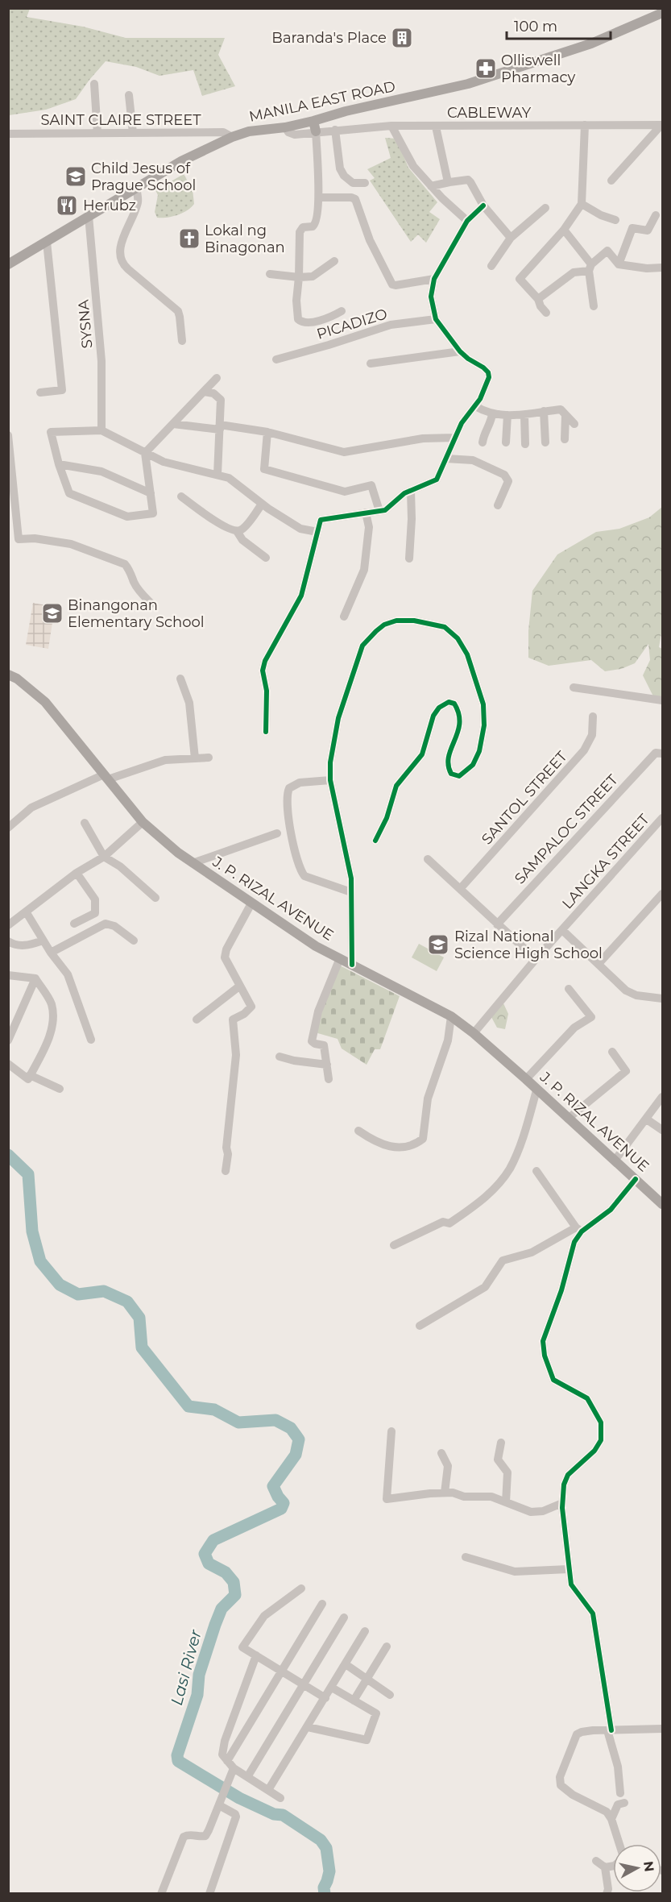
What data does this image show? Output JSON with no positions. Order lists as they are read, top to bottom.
{
  "streets": {
    "main road": ["MANILA EAST ROAD", "J. P. RIZAL AVENUE"],
    "street": [
      "CABLEWAY",
      "SAINT CLAIRE STREET",
      "SYSNA",
      "PICADIZO",
      "SANTOL STREET",
      "SAMPALOC STREET",
      "LANGKA STREET"
    ]
  },
  "crossings": [
    ["MANILA EAST ROAD", "CABLEWAY"],
    ["MANILA EAST ROAD", "SAINT CLAIRE STREET"],
    ["MANILA EAST ROAD", "SYSNA"],
    ["LANGKA STREET", "J. P. RIZAL AVENUE"]
  ],
  "water": ["Lasi River"],
  "places": {
    "building": ["Baranda's Place"],
    "pharmacy": ["Olliswell Pharmacy"],
    "school or university": ["Child Jesus of Prague School", "Binangonan Elementary School", "Rizal National Science High School"],
    "restaurant": ["Herubz"],
    "church": ["Lokal ng Binagonan"]
  },
  "scale_bar": "100 m",
  "north": "right"
}
